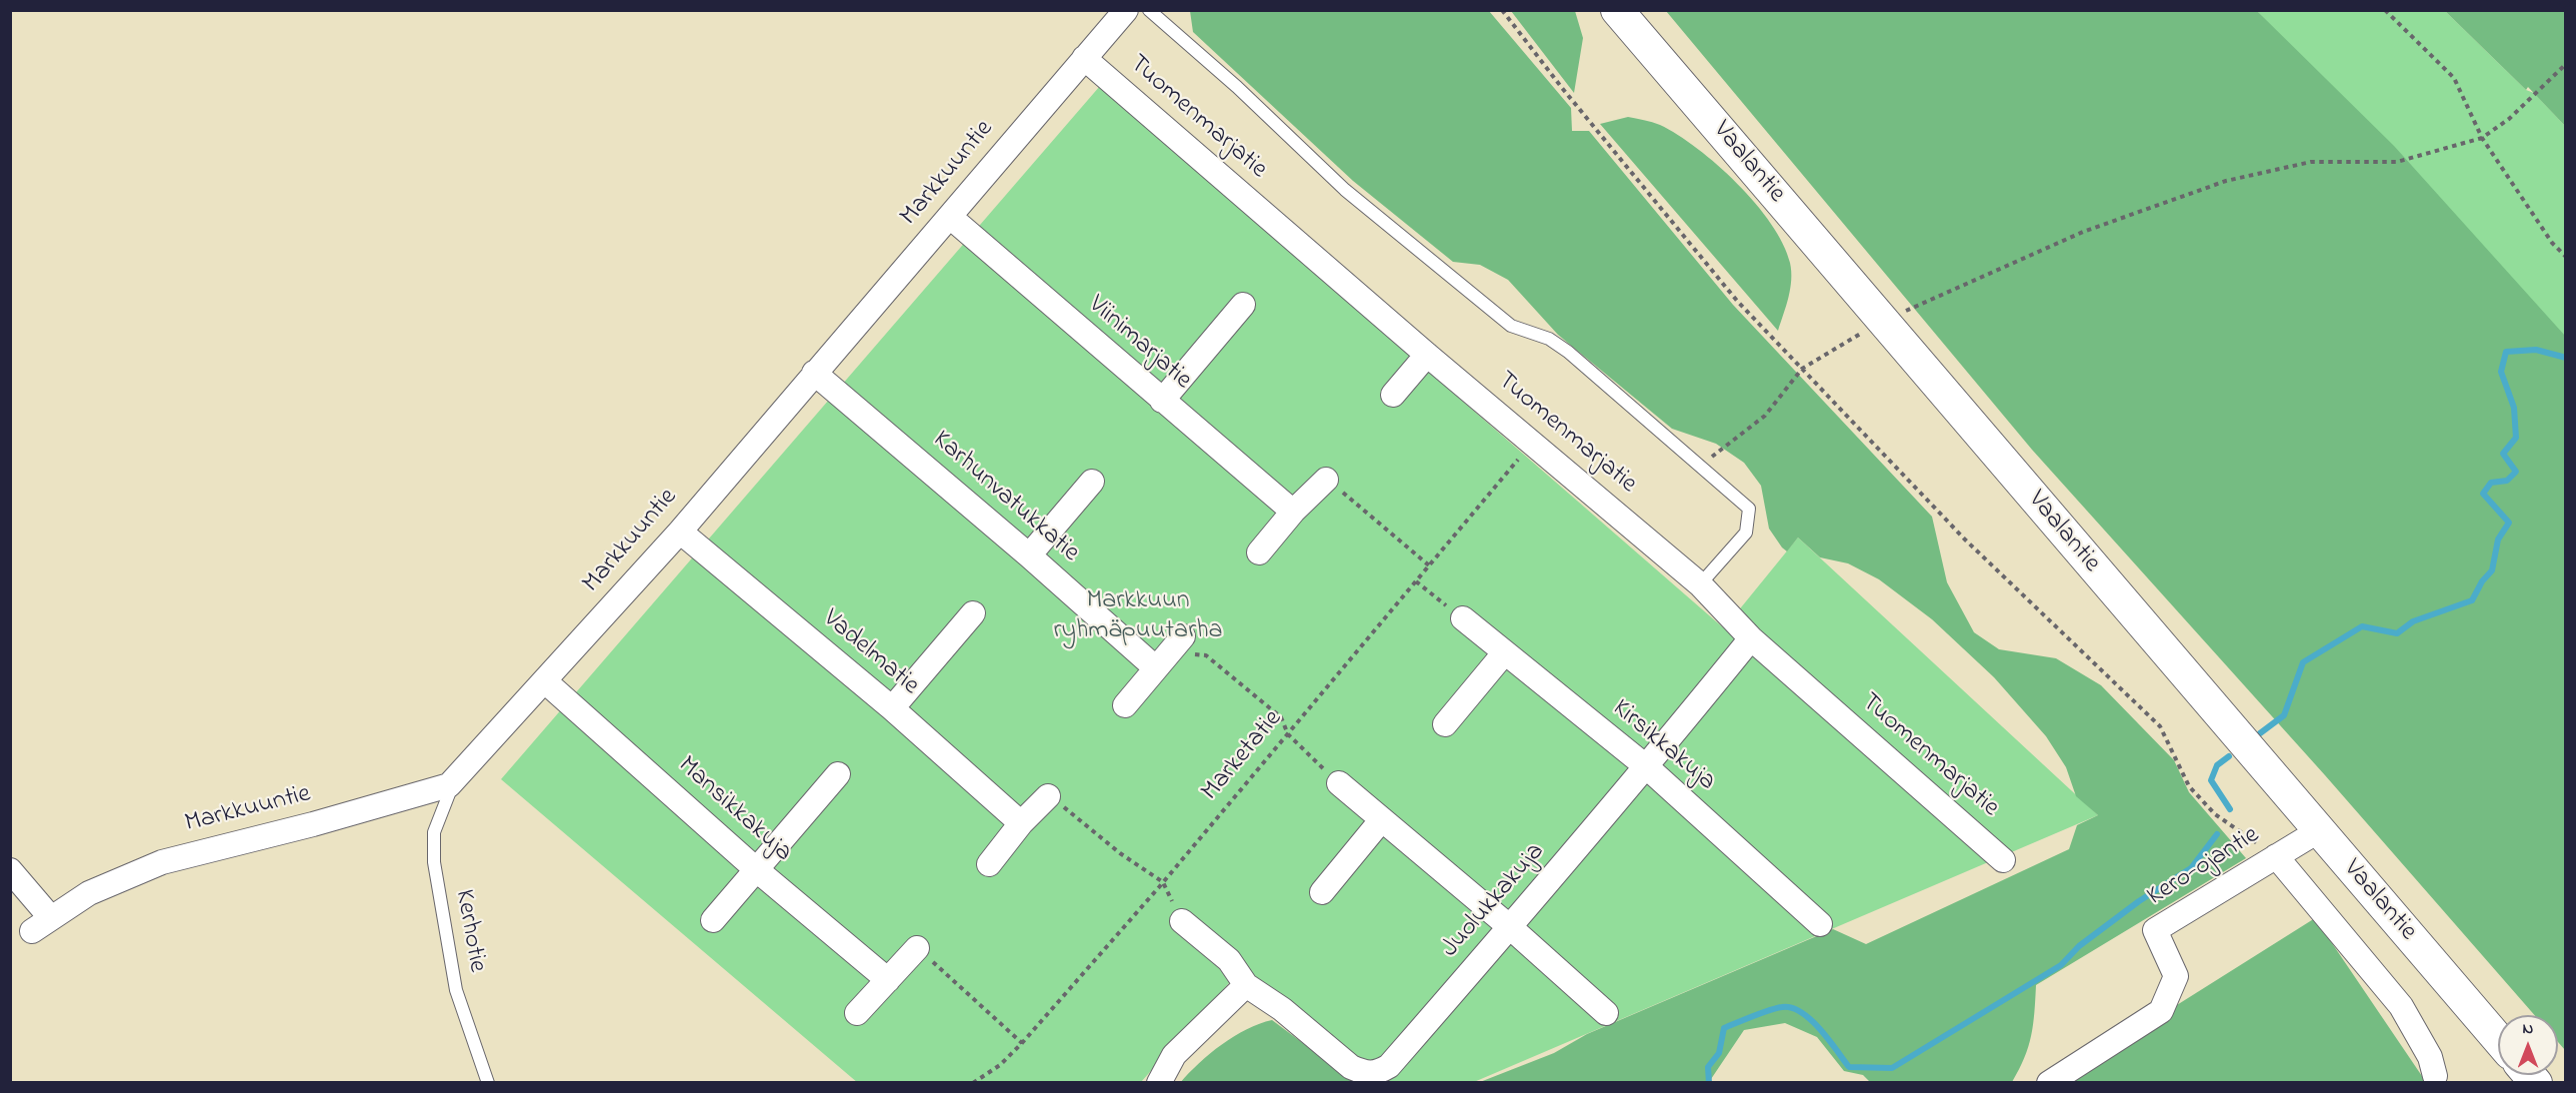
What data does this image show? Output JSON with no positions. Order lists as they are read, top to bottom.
{
  "streets": {
    "street": [
      "Tuomenmarjatie",
      "Vaalantie",
      "Markkuuntie",
      "Viinimarjatie",
      "Karhunvatukkatie",
      "Vadelmatie",
      "Kirsikkakuja",
      "Mansikkakuja",
      "Kero-ojantie",
      "Juolukkakuja"
    ],
    "lane": ["Kerhotie"],
    "path": ["Marketatie"]
  },
  "crossings": [
    ["Tuomenmarjatie", "Markkuuntie"],
    ["Tuomenmarjatie", "Marketatie"],
    ["Tuomenmarjatie", "Juolukkakuja"],
    ["Vaalantie", "Kero-ojantie"],
    ["Markkuuntie", "Viinimarjatie"],
    ["Markkuuntie", "Karhunvatukkatie"],
    ["Markkuuntie", "Vadelmatie"],
    ["Markkuuntie", "Mansikkakuja"],
    ["Markkuuntie", "Kerhotie"],
    ["Kirsikkakuja", "Juolukkakuja"]
  ],
  "parks": ["Markkuun ryhmäpuutarha"],
  "north": "top"
}
